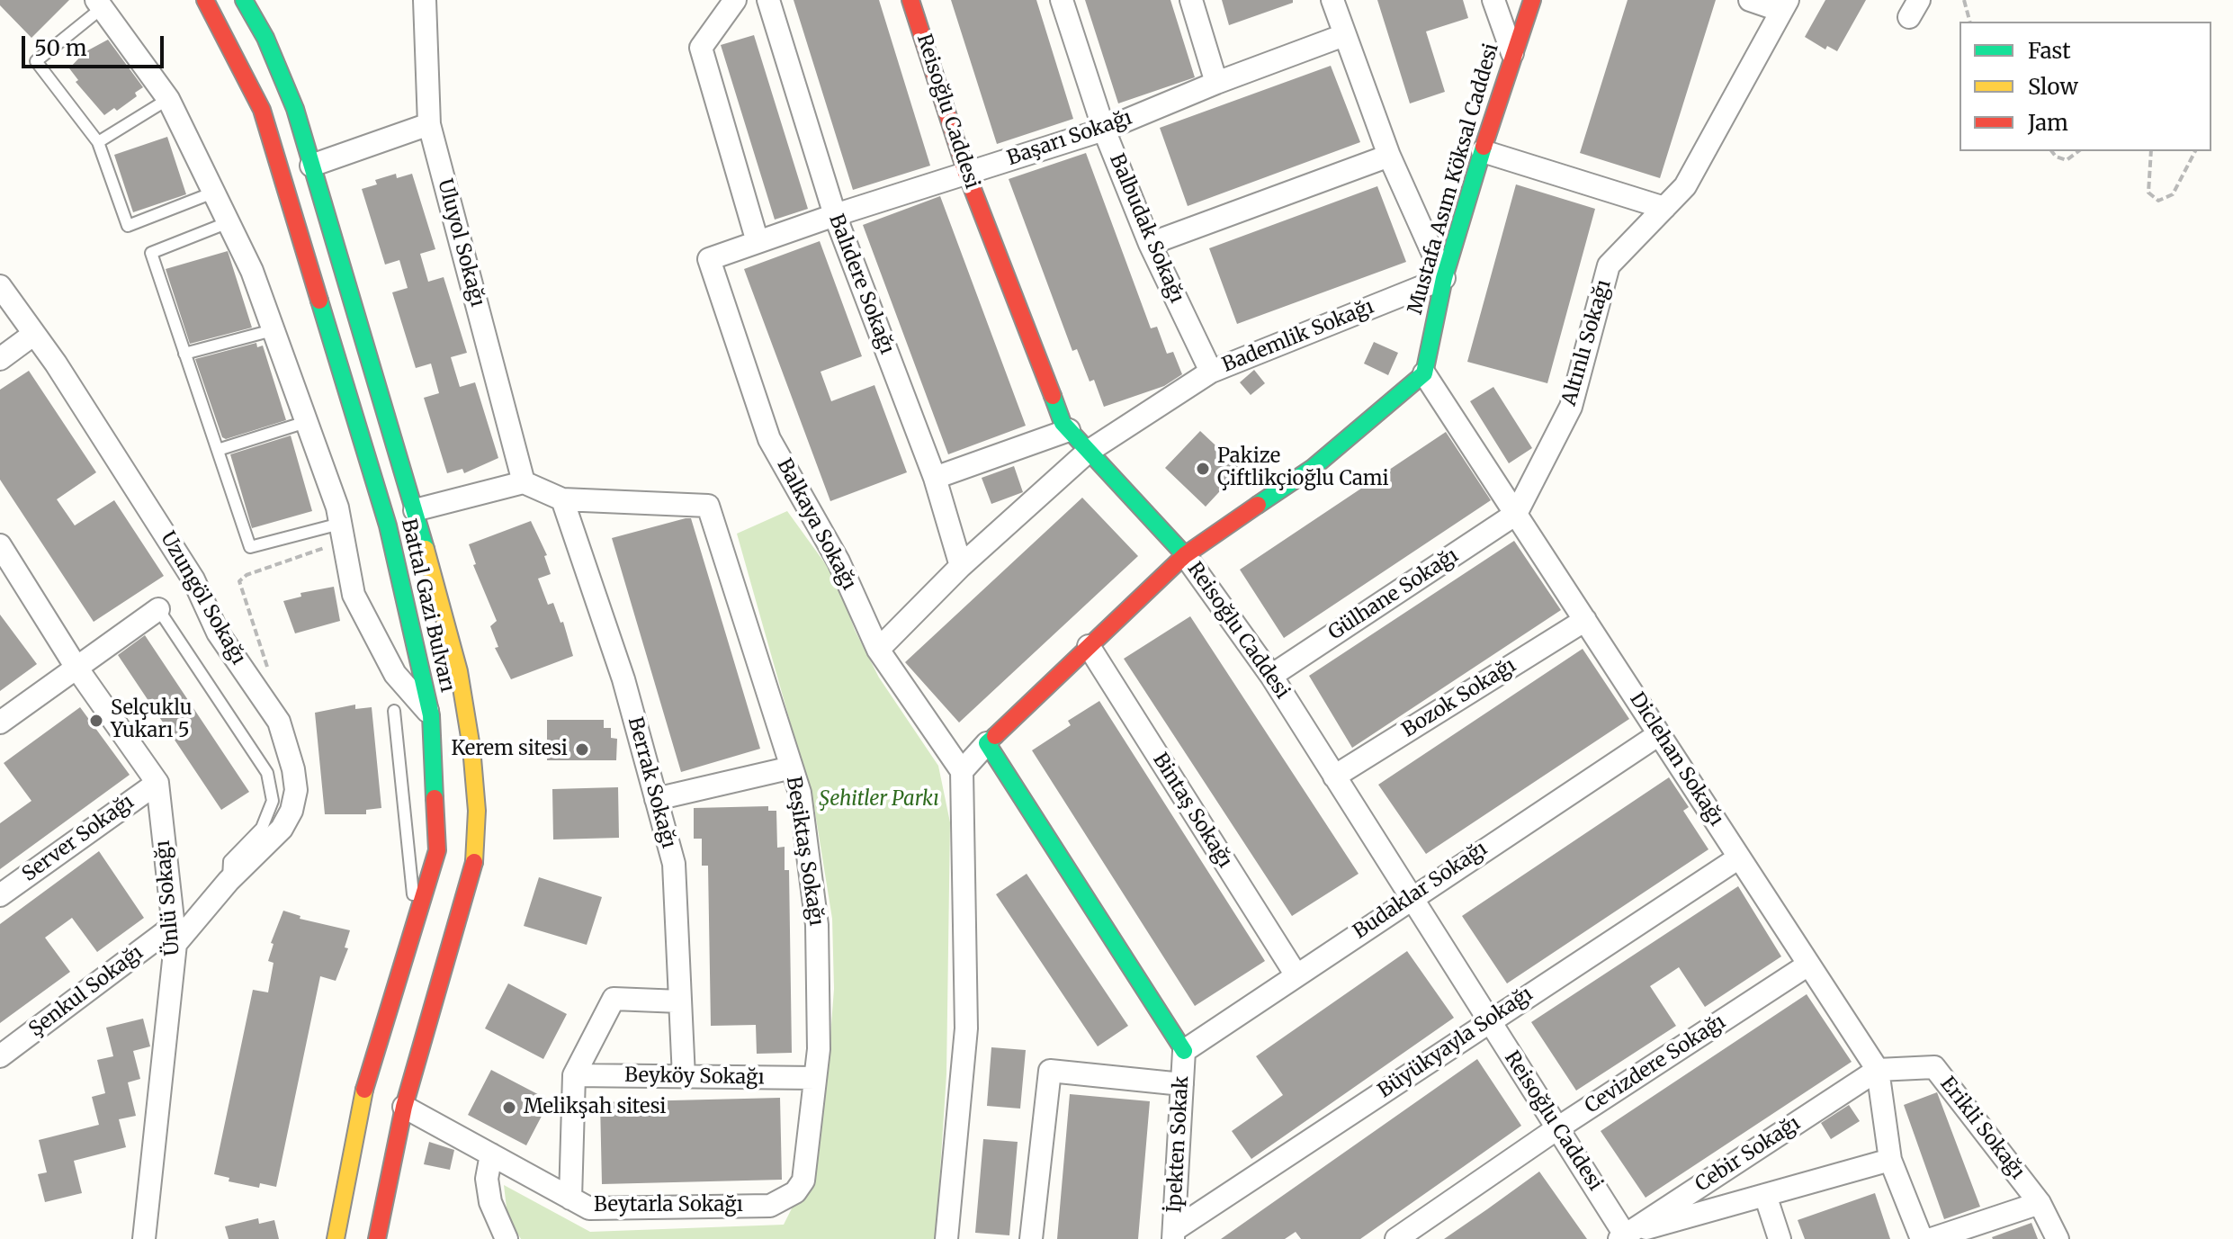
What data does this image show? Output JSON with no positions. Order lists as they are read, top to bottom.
{
  "streets": {
    "main road": ["Reisoğlu Caddesi", "Mustafa Asım Köksal Caddesi", "Battal Gazi Bulvarı"],
    "street": [
      "Başarı Sokağı",
      "Balbudak Sokağı",
      "Uluyol Sokağı",
      "Balıdere Sokağı",
      "Bademlik Sokağı",
      "Altınlı Sokağı",
      "Balkaya Sokağı",
      "Gülhane Sokağı",
      "Uzungöl Sokağı",
      "Bozok Sokağı",
      "Diclehan Sokağı",
      "Berrak Sokağı",
      "Bintaş Sokağı",
      "Server Sokağı",
      "Beşiktaş Sokağı",
      "Budaklar Sokağı",
      "Ünlü Sokağı",
      "Şenkul Sokağı",
      "Büyükyayla Sokağı",
      "Cevizdere Sokağı",
      "Beyköy Sokağı",
      "Erikli Sokağı",
      "İpekten Sokak",
      "Cebir Sokağı",
      "Beytarla Sokağı"
    ]
  },
  "crossings": [
    ["Reisoğlu Caddesi", "Başarı Sokağı"],
    ["Reisoğlu Caddesi", "Bademlik Sokağı"],
    ["Reisoğlu Caddesi", "Gülhane Sokağı"],
    ["Reisoğlu Caddesi", "Bozok Sokağı"],
    ["Reisoğlu Caddesi", "Budaklar Sokağı"],
    ["Reisoğlu Caddesi", "Büyükyayla Sokağı"],
    ["Reisoğlu Caddesi", "Cevizdere Sokağı"],
    ["Reisoğlu Caddesi", "Cebir Sokağı"],
    ["Başarı Sokağı", "Balbudak Sokağı"],
    ["Başarı Sokağı", "Balıdere Sokağı"],
    ["Başarı Sokağı", "Balkaya Sokağı"],
    ["Mustafa Asım Köksal Caddesi", "Bademlik Sokağı"],
    ["Mustafa Asım Köksal Caddesi", "Diclehan Sokağı"],
    ["Balbudak Sokağı", "Bademlik Sokağı"],
    ["Balıdere Sokağı", "Bademlik Sokağı"],
    ["Bademlik Sokağı", "Balkaya Sokağı"],
    ["Altınlı Sokağı", "Gülhane Sokağı"],
    ["Altınlı Sokağı", "Diclehan Sokağı"],
    ["Gülhane Sokağı", "Diclehan Sokağı"],
    ["Uzungöl Sokağı", "Ünlü Sokağı"],
    ["Uzungöl Sokağı", "Şenkul Sokağı"],
    ["Battal Gazi Bulvarı", "Beytarla Sokağı"],
    ["Bozok Sokağı", "Diclehan Sokağı"],
    ["Diclehan Sokağı", "Budaklar Sokağı"],
    ["Diclehan Sokağı", "Büyükyayla Sokağı"],
    ["Diclehan Sokağı", "Cevizdere Sokağı"],
    ["Diclehan Sokağı", "Erikli Sokağı"],
    ["Diclehan Sokağı", "Cebir Sokağı"],
    ["Berrak Sokağı", "Beşiktaş Sokağı"],
    ["Berrak Sokağı", "Beyköy Sokağı"],
    ["Bintaş Sokağı", "Budaklar Sokağı"],
    ["Server Sokağı", "Ünlü Sokağı"],
    ["Beşiktaş Sokağı", "Beyköy Sokağı"],
    ["Beşiktaş Sokağı", "Beytarla Sokağı"],
    ["Budaklar Sokağı", "İpekten Sokak"],
    ["Ünlü Sokağı", "Şenkul Sokağı"],
    ["Büyükyayla Sokağı", "İpekten Sokak"],
    ["Erikli Sokağı", "Cebir Sokağı"]
  ],
  "parks": ["Şehitler Parkı"],
  "places": [
    "Pakize Çiftlikçioğlu Cami",
    "Selçuklu Yukarı 5",
    "Kerem sitesi",
    "Melikşah sitesi"
  ],
  "legend": ["Fast", "Slow", "Jam"],
  "scale_bar": "50 m"
}
